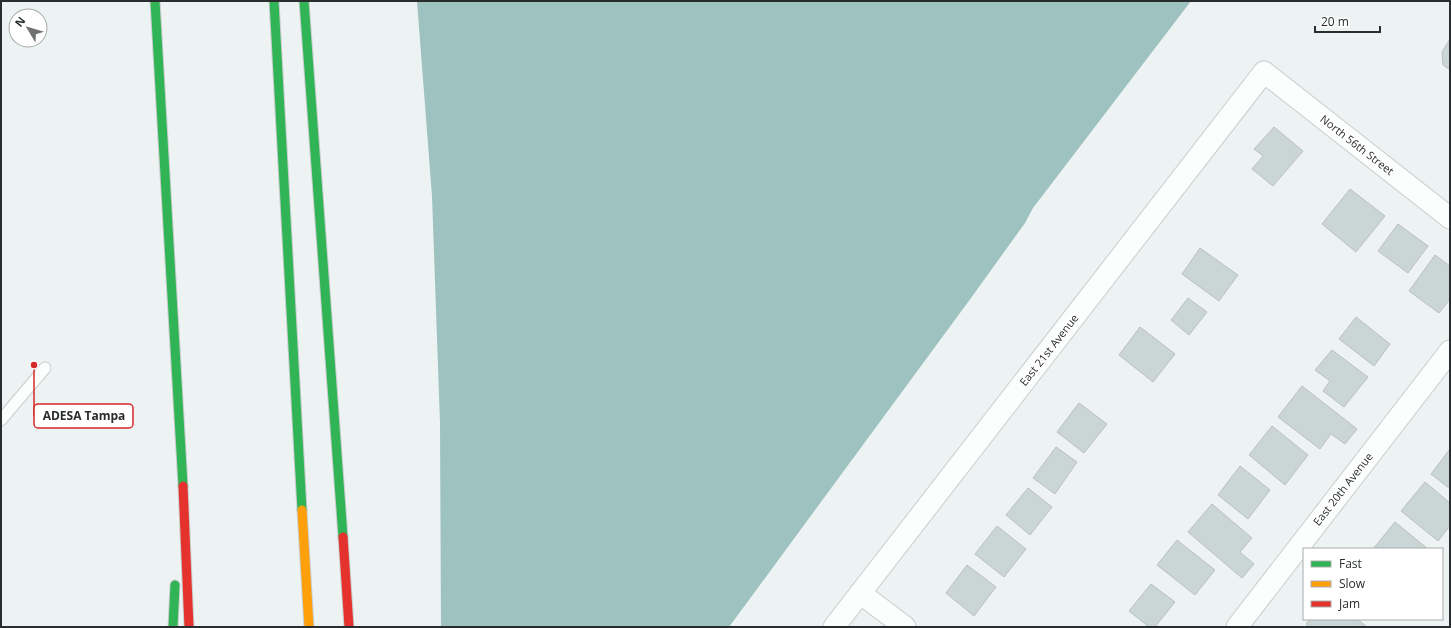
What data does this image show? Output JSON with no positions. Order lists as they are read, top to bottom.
{
  "streets": {
    "street": ["North 56th Street", "East 21st Avenue", "East 20th Avenue"]
  },
  "crossings": [
    ["North 56th Street", "East 21st Avenue"]
  ],
  "places": ["ADESA Tampa"],
  "legend": ["Fast", "Slow", "Jam"],
  "scale_bar": "20 m",
  "north": "top left"
}
